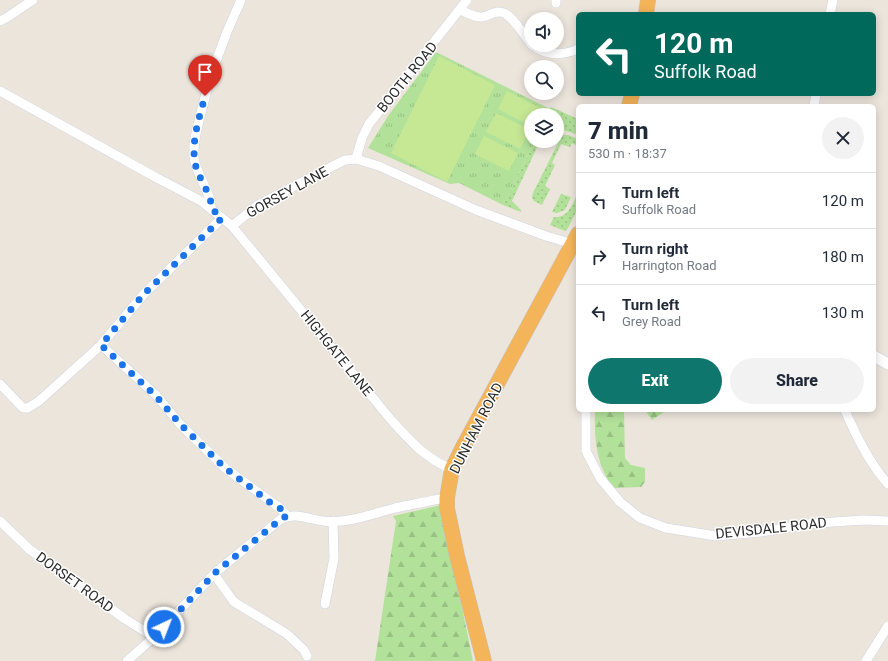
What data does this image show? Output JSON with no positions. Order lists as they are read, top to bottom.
{
  "streets": {
    "highway": ["DUNHAM ROAD"],
    "street": [
      "BOOTH ROAD",
      "GORSEY LANE",
      "HIGHGATE LANE",
      "DEVISDALE ROAD",
      "DORSET ROAD"
    ]
  },
  "crossings": [
    ["BOOTH ROAD", "GORSEY LANE"],
    ["GORSEY LANE", "HIGHGATE LANE"],
    ["HIGHGATE LANE", "DUNHAM ROAD"]
  ],
  "page": {
    "turn": ["120 m", "Suffolk Road"],
    "heading": ["7 min", "530 m · 18:37"],
    "list": [
      {
        "name": "Turn left",
        "note": "Suffolk Road",
        "value": "120 m"
      },
      {
        "name": "Turn right",
        "note": "Harrington Road",
        "value": "180 m"
      },
      {
        "name": "Turn left",
        "note": "Grey Road",
        "value": "130 m"
      }
    ],
    "buttons": ["Exit", "Share"]
  }
}
